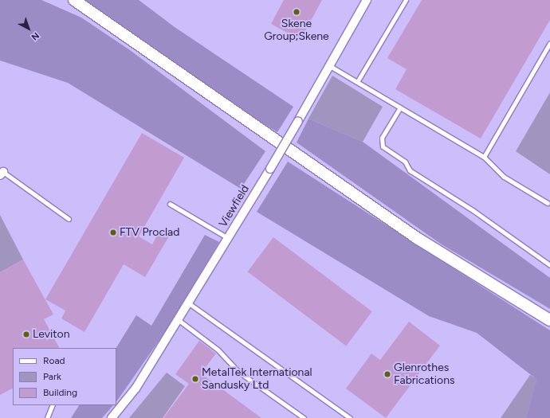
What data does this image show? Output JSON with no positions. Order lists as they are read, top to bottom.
{
  "streets": {
    "street": ["Viewfield"]
  },
  "places": [
    "Skene Group;Skene",
    "FTV Proclad",
    "Leviton",
    "Glenrothes Fabrications",
    "MetalTek International Sandusky Ltd"
  ],
  "legend": ["Road", "Park", "Building"],
  "north": "bottom right"
}
